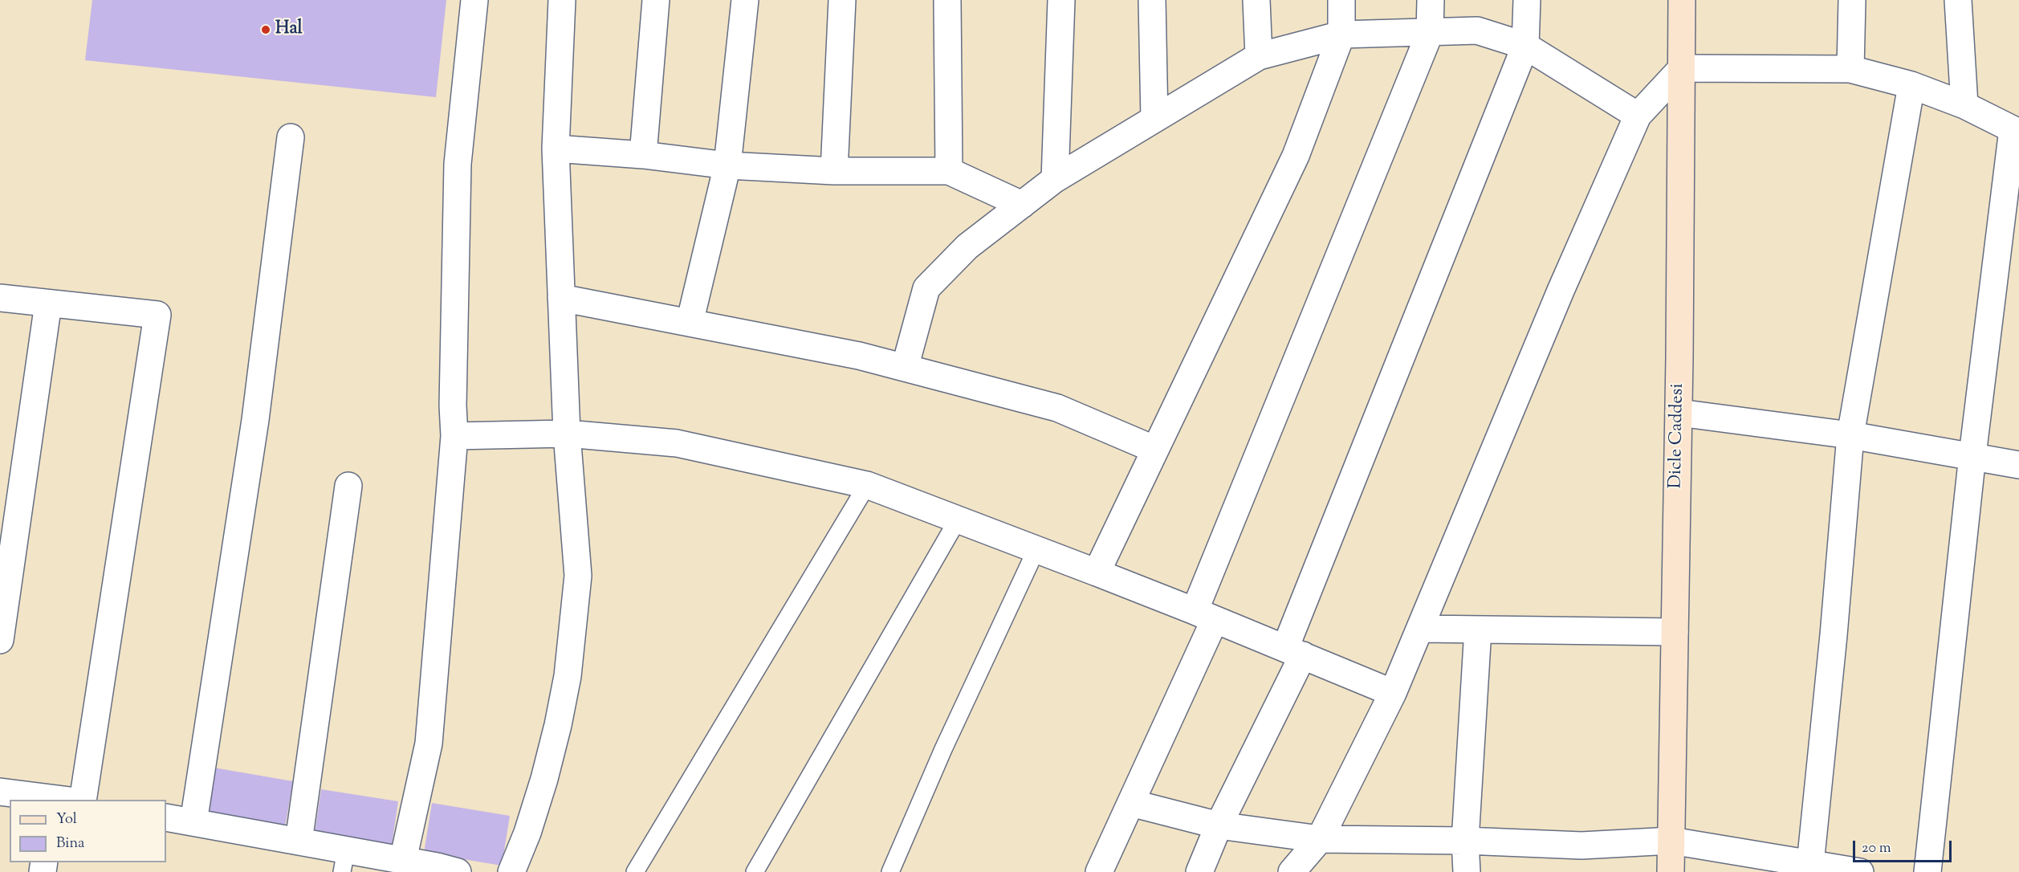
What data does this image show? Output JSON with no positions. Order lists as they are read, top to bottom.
{
  "streets": {
    "main road": ["Dicle Caddesi"]
  },
  "places": ["Hal"],
  "legend": ["Yol", "Bina"],
  "scale_bar": "20 m"
}
